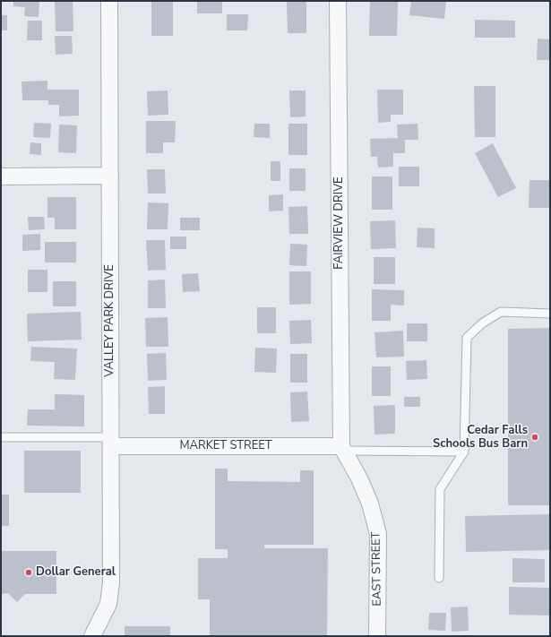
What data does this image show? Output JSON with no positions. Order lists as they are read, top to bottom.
{
  "streets": {
    "street": [
      "FAIRVIEW DRIVE",
      "VALLEY PARK DRIVE",
      "MARKET STREET",
      "EAST STREET"
    ]
  },
  "crossings": [
    ["FAIRVIEW DRIVE", "MARKET STREET"],
    ["FAIRVIEW DRIVE", "EAST STREET"],
    ["VALLEY PARK DRIVE", "MARKET STREET"],
    ["MARKET STREET", "EAST STREET"]
  ],
  "places": ["Cedar Falls Schools Bus Barn", "Dollar General"]
}
